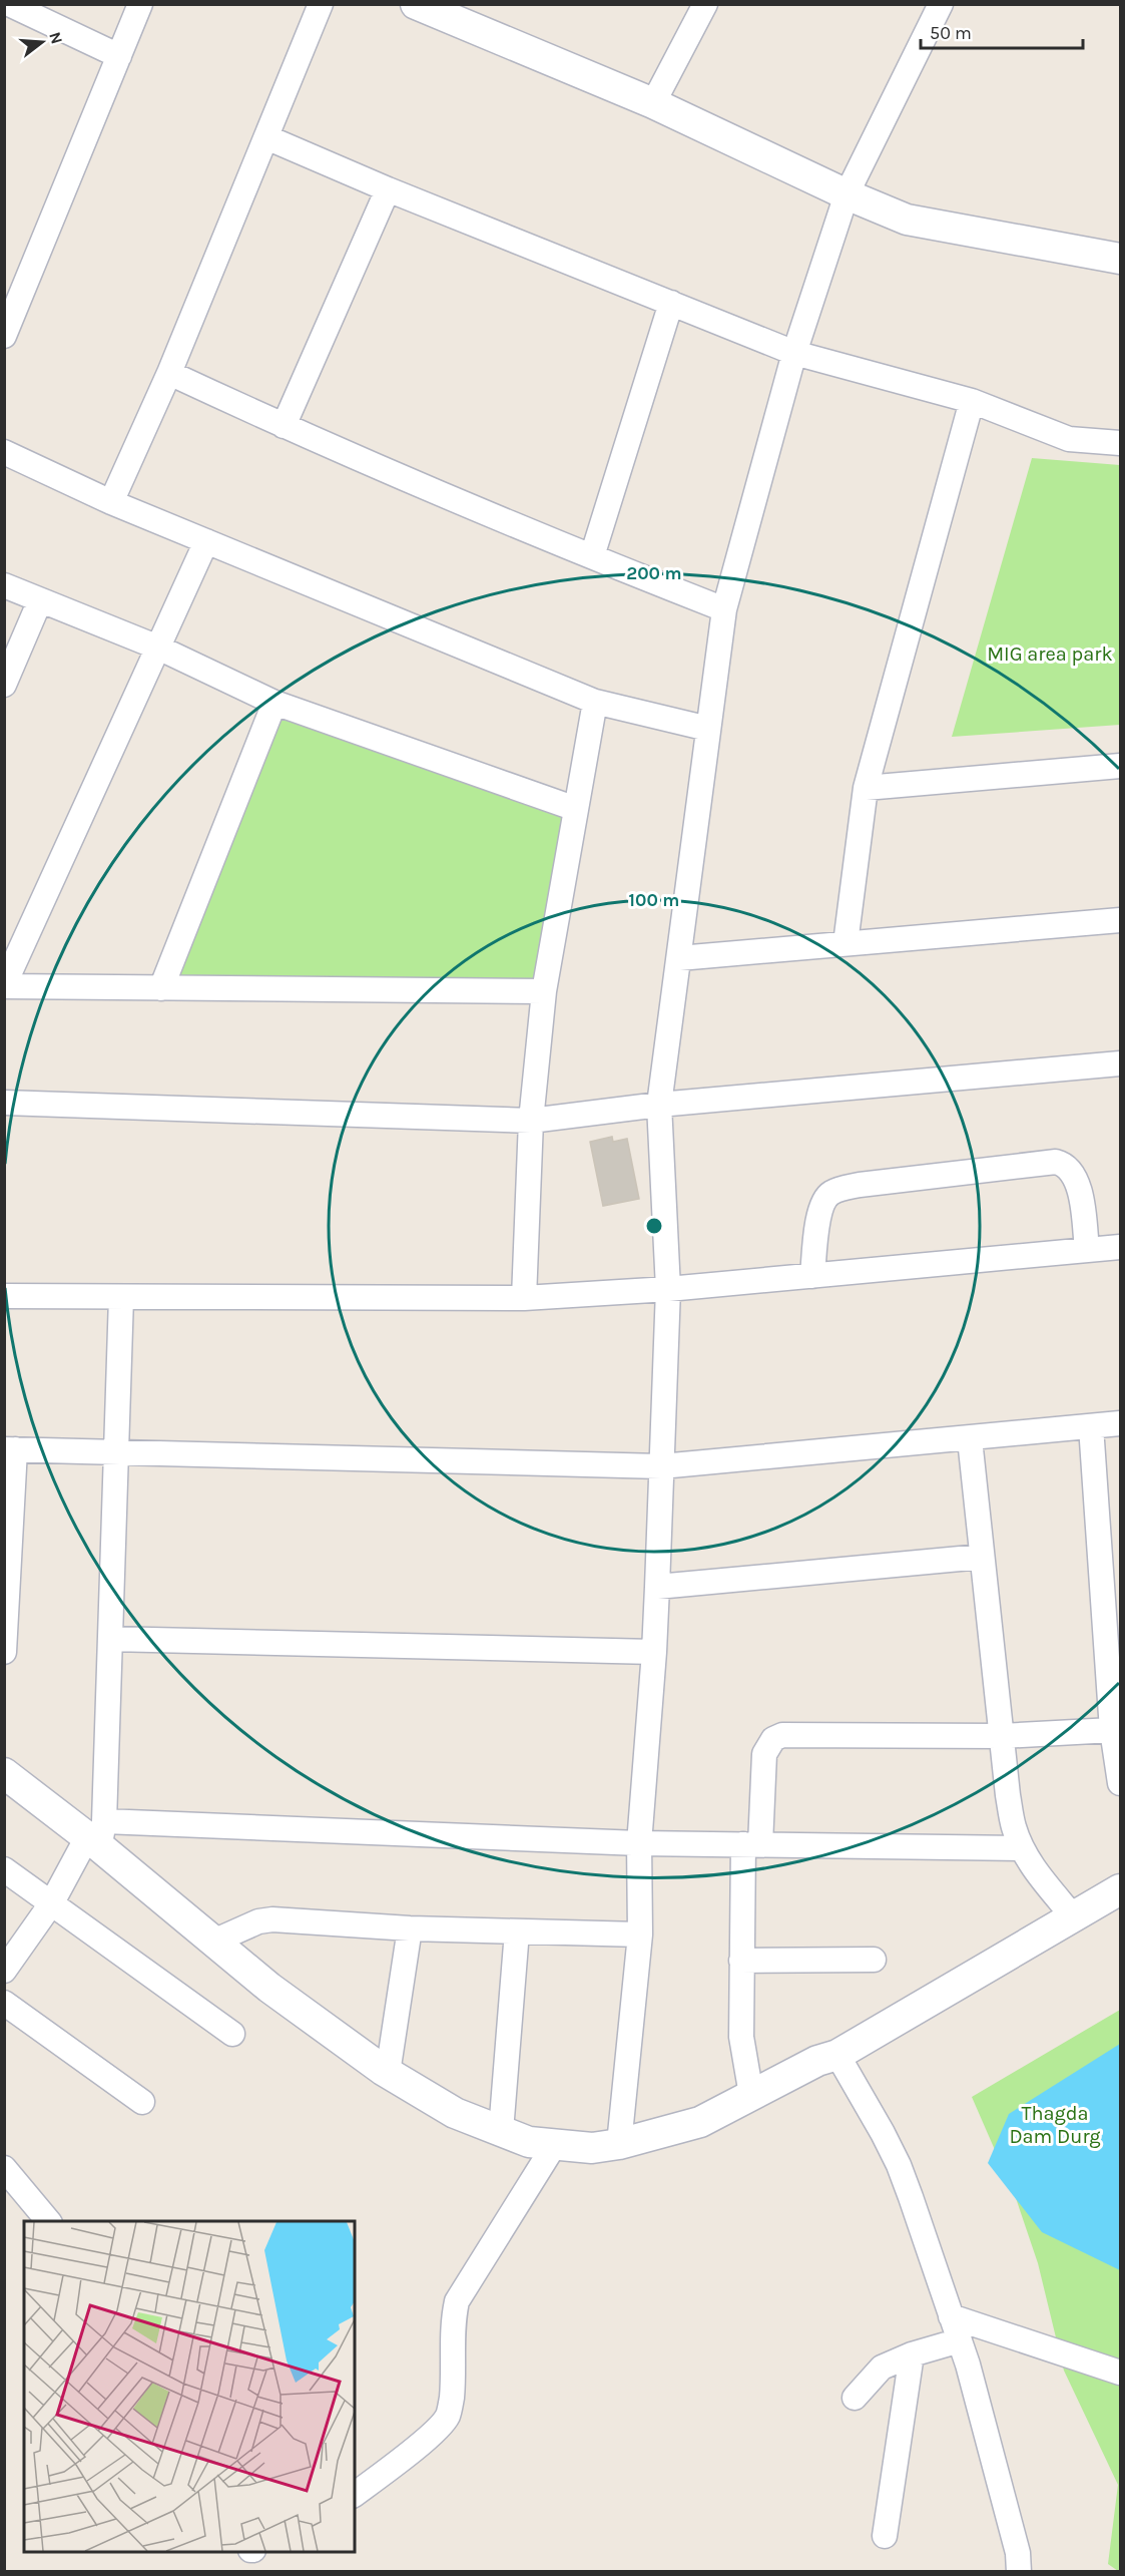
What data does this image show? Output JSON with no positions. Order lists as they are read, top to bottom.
{
  "parks": ["MIG area park", "Thagda Dam Durg"],
  "scale_bar": "50 m",
  "north": "right",
  "rings": ["200 m", "100 m"]
}
